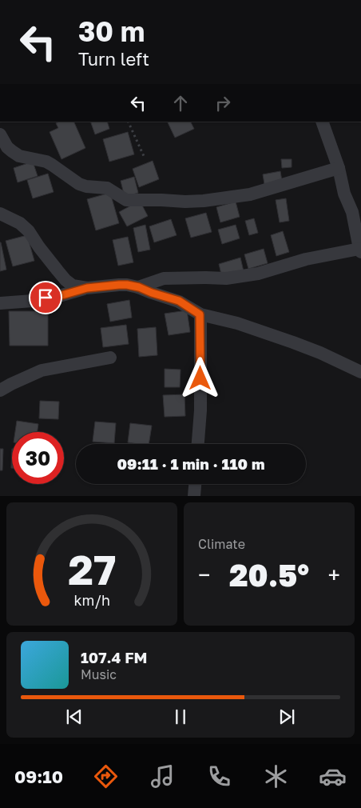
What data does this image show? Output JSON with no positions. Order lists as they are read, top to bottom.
{
  "page": {
    "turn": ["30 m", "Turn left"],
    "limit": "30",
    "trip": "09:11 · 1 min · 110 m",
    "tile": "Climate",
    "heat": ["−", "20.5°", "+"],
    "song": ["107.4 FM", "Music"],
    "tabs": "09:10",
    "gauge": ["27", "km/h"]
  }
}
